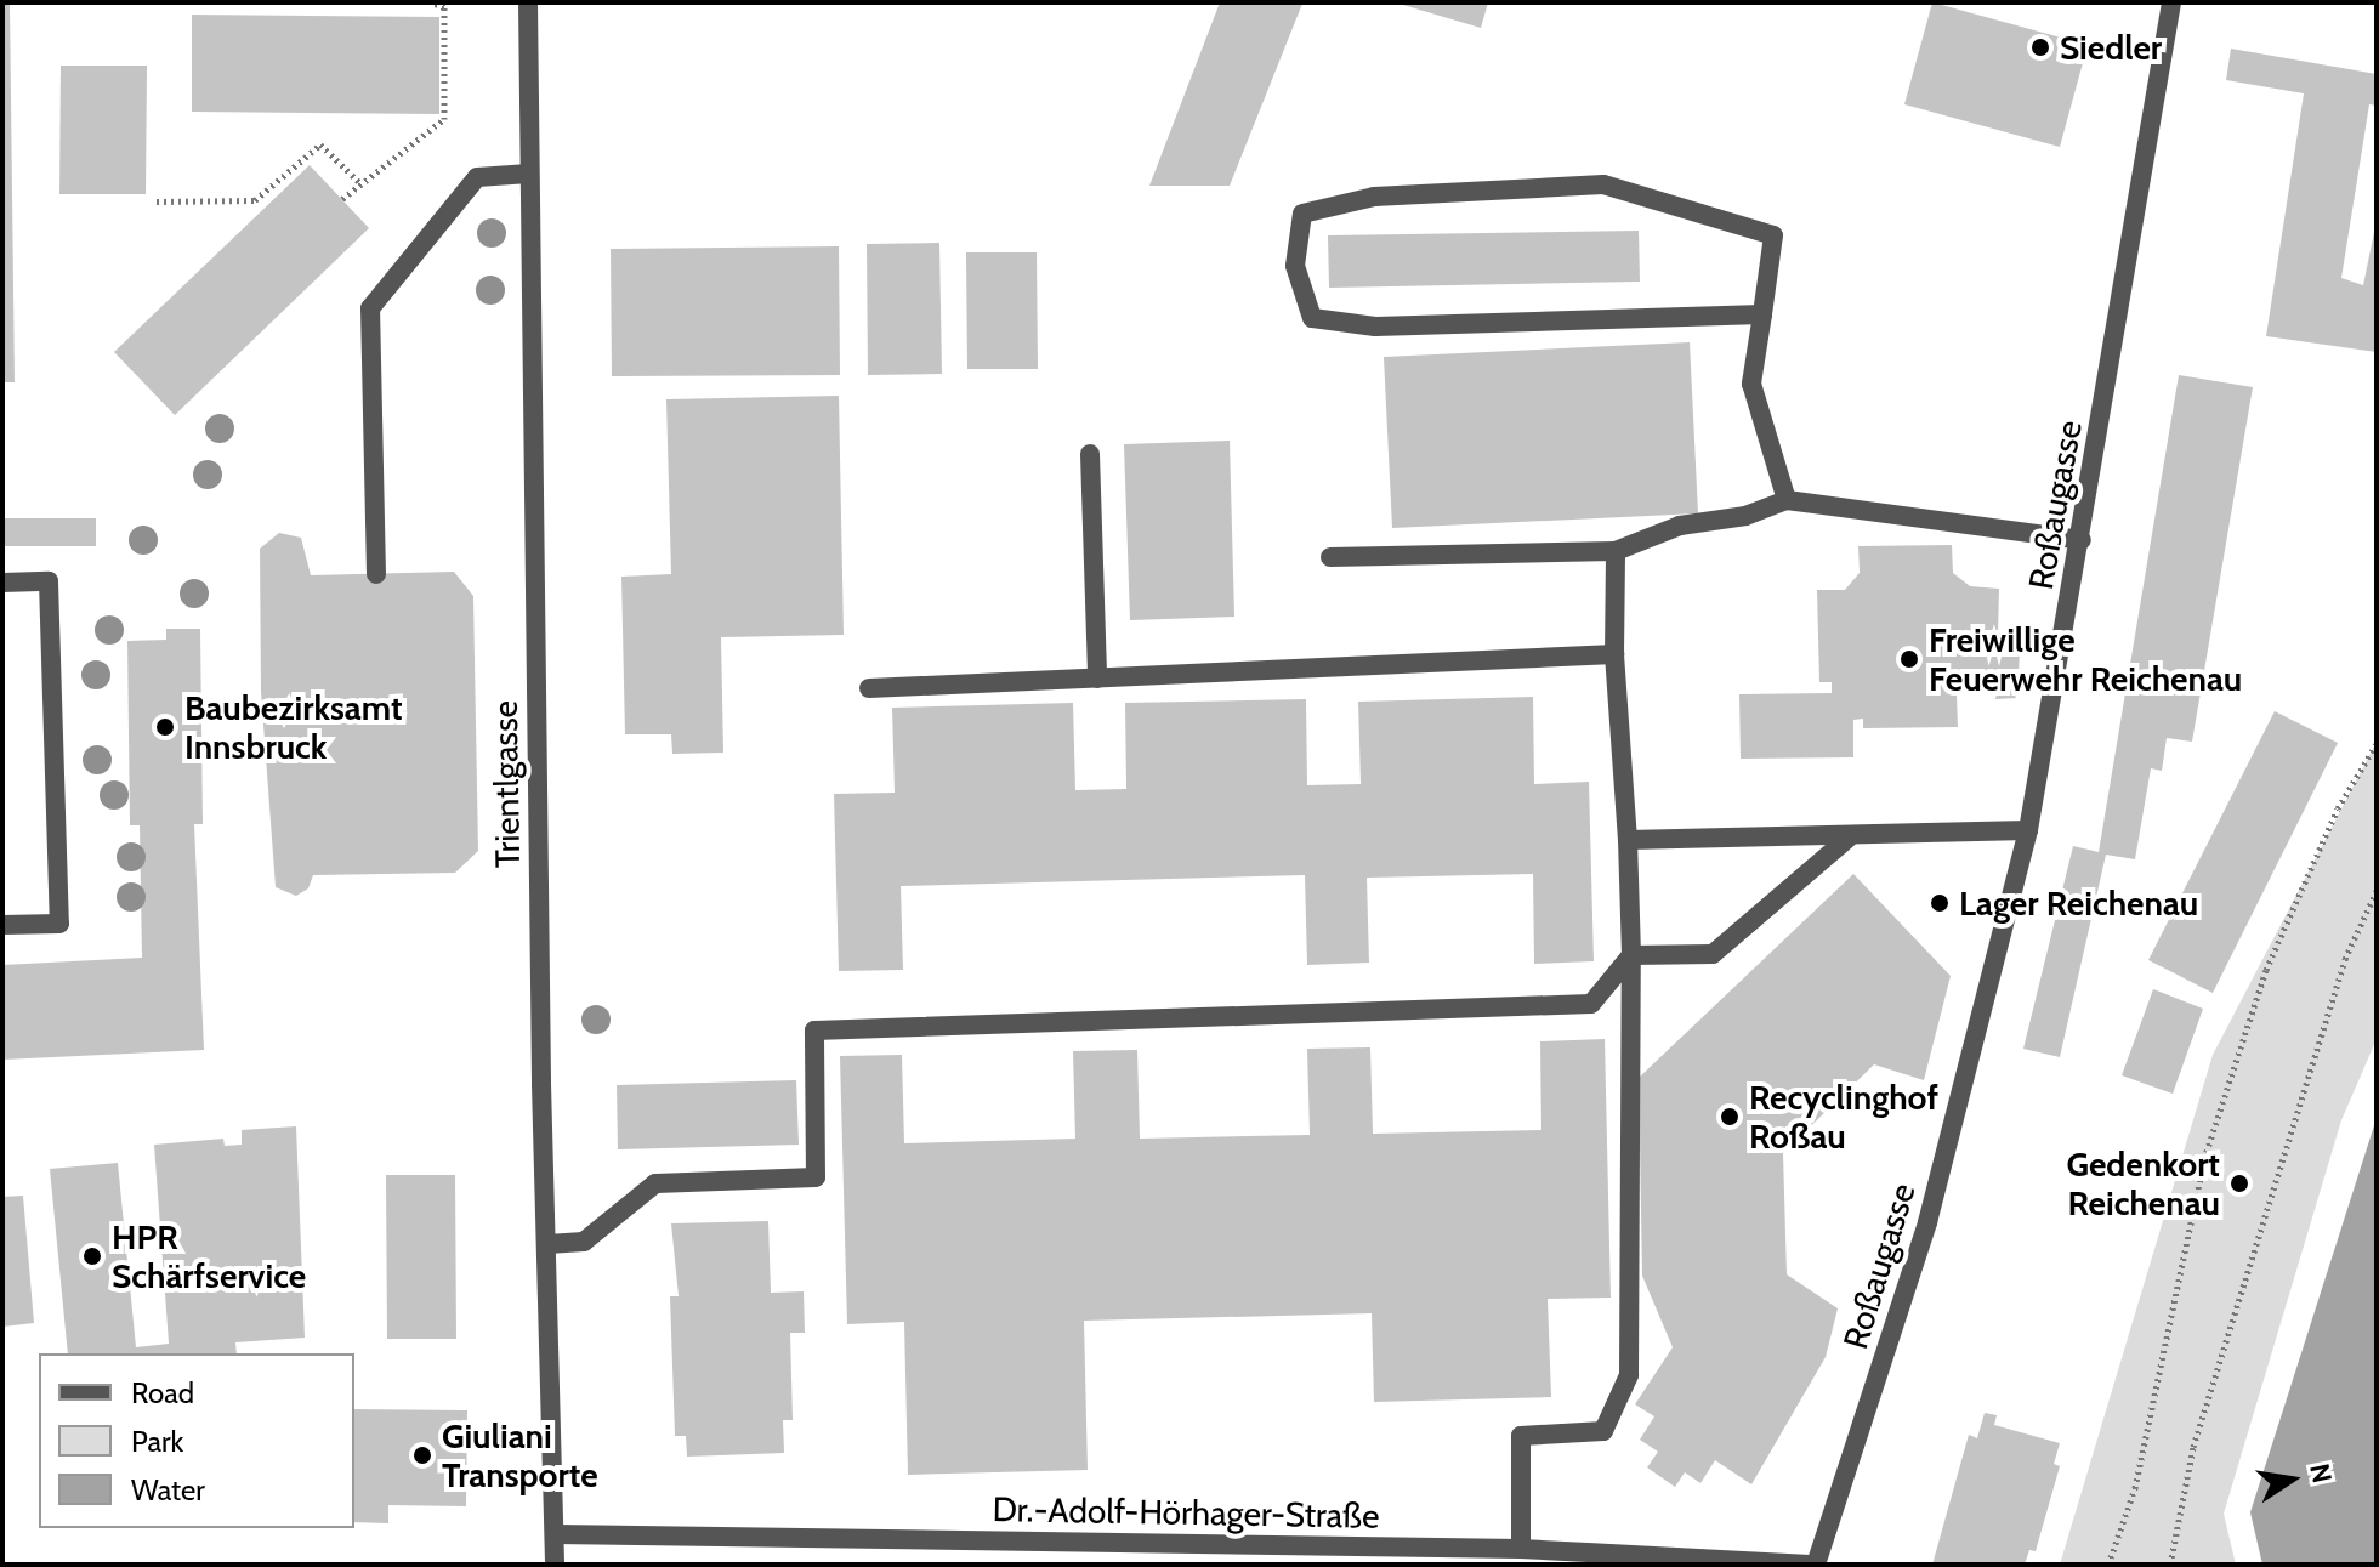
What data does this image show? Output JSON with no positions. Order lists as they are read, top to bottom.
{
  "streets": {
    "street": ["Roßaugasse", "Trientlgasse", "Dr.-Adolf-Hörhager-Straße"]
  },
  "crossings": [
    ["Roßaugasse", "Dr.-Adolf-Hörhager-Straße"],
    ["Trientlgasse", "Dr.-Adolf-Hörhager-Straße"]
  ],
  "places": [
    "Siedler",
    "Freiwillige Feuerwehr Reichenau",
    "Baubezirksamt Innsbruck",
    "Lager Reichenau",
    "Recyclinghof Roßau",
    "Gedenkort Reichenau",
    "HPR Schärfservice",
    "Giuliani Transporte"
  ],
  "legend": ["Road", "Park", "Water"],
  "north": "right"
}
